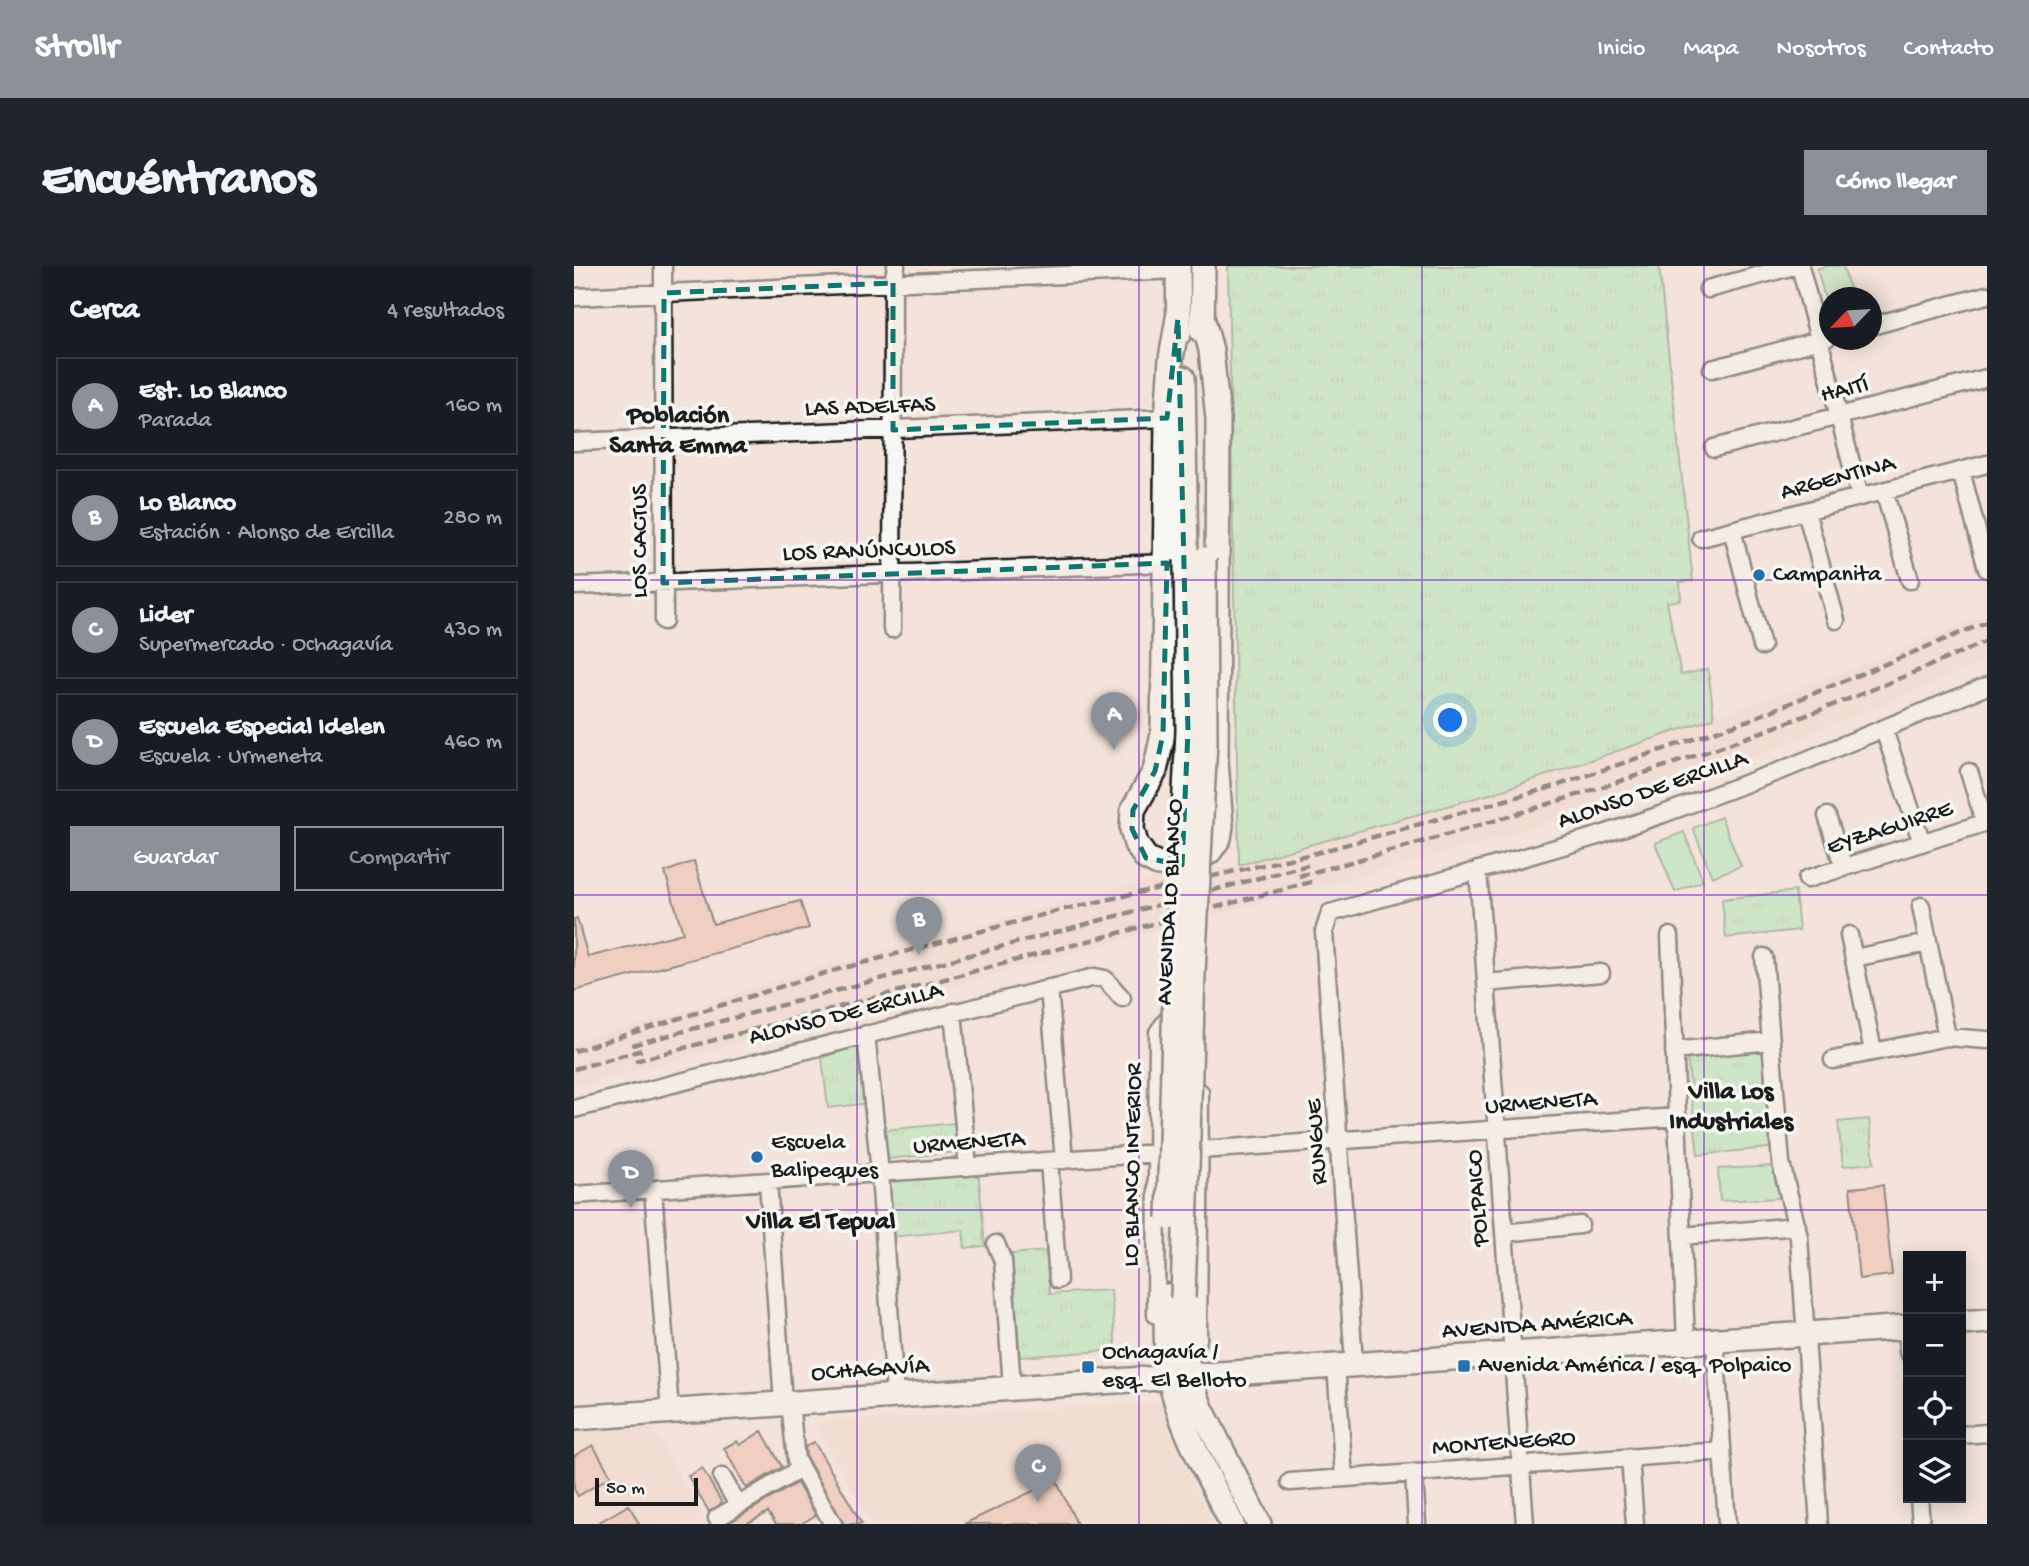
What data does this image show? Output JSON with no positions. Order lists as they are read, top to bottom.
{
  "streets": {
    "main road": ["AVENIDA LO BLANCO", "AVENIDA AMÉRICA", "OCHAGAVÍA"],
    "street": [
      "HAITÍ",
      "LAS ADELFAS",
      "ARGENTINA",
      "LOS CACTUS",
      "LOS RANÚNCULOS",
      "ALONSO DE ERCILLA",
      "EYZAGUIRRE",
      "URMENETA",
      "RUNGUE",
      "LO BLANCO INTERIOR",
      "POLPAICO",
      "MONTENEGRO"
    ]
  },
  "crossings": [
    ["LAS ADELFAS", "LOS CACTUS"],
    ["LOS CACTUS", "LOS RANÚNCULOS"],
    ["LOS RANÚNCULOS", "AVENIDA LO BLANCO"],
    ["ALONSO DE ERCILLA", "RUNGUE"],
    ["ALONSO DE ERCILLA", "POLPAICO"],
    ["AVENIDA LO BLANCO", "LO BLANCO INTERIOR"],
    ["AVENIDA LO BLANCO", "AVENIDA AMÉRICA"],
    ["AVENIDA LO BLANCO", "OCHAGAVÍA"],
    ["URMENETA", "RUNGUE"],
    ["URMENETA", "LO BLANCO INTERIOR"],
    ["URMENETA", "POLPAICO"],
    ["RUNGUE", "AVENIDA AMÉRICA"],
    ["RUNGUE", "MONTENEGRO"],
    ["POLPAICO", "AVENIDA AMÉRICA"],
    ["POLPAICO", "MONTENEGRO"],
    ["AVENIDA AMÉRICA", "OCHAGAVÍA"]
  ],
  "districts": ["Población Santa Emma", "Villa Los Industriales", "Villa El Tepual"],
  "places": {
    "other": ["Campanita", "Escuela Balipeques"],
    "transit": ["Avenida América / esq. Polpaico", "Ochagavía / esq. El Belloto"]
  },
  "scale_bar": "50 m",
  "north": "bottom left",
  "page": {
    "header": "Strollr",
    "nav": [
      "Inicio",
      "Mapa",
      "Nosotros",
      "Contacto"
    ],
    "buttons": [
      "Cómo llegar",
      ["Guardar", "Compartir"]
    ],
    "title": "Encuéntranos",
    "heading": ["Cerca", "4 resultados"],
    "list": [
      {
        "mark": "A",
        "name": "Est. Lo Blanco",
        "note": "Parada",
        "value": "160 m"
      },
      {
        "mark": "B",
        "name": "Lo Blanco",
        "note": "Estación · Alonso de Ercilla",
        "value": "280 m"
      },
      {
        "mark": "C",
        "name": "Lider",
        "note": "Supermercado · Ochagavía",
        "value": "430 m"
      },
      {
        "mark": "D",
        "name": "Escuela Especial Idelen",
        "note": "Escuela · Urmeneta",
        "value": "460 m"
      }
    ],
    "pins": [
      "A",
      "B",
      "D",
      "C"
    ],
    "map_buttons": ["+", "−"],
    "scale": "50 m"
  }
}
